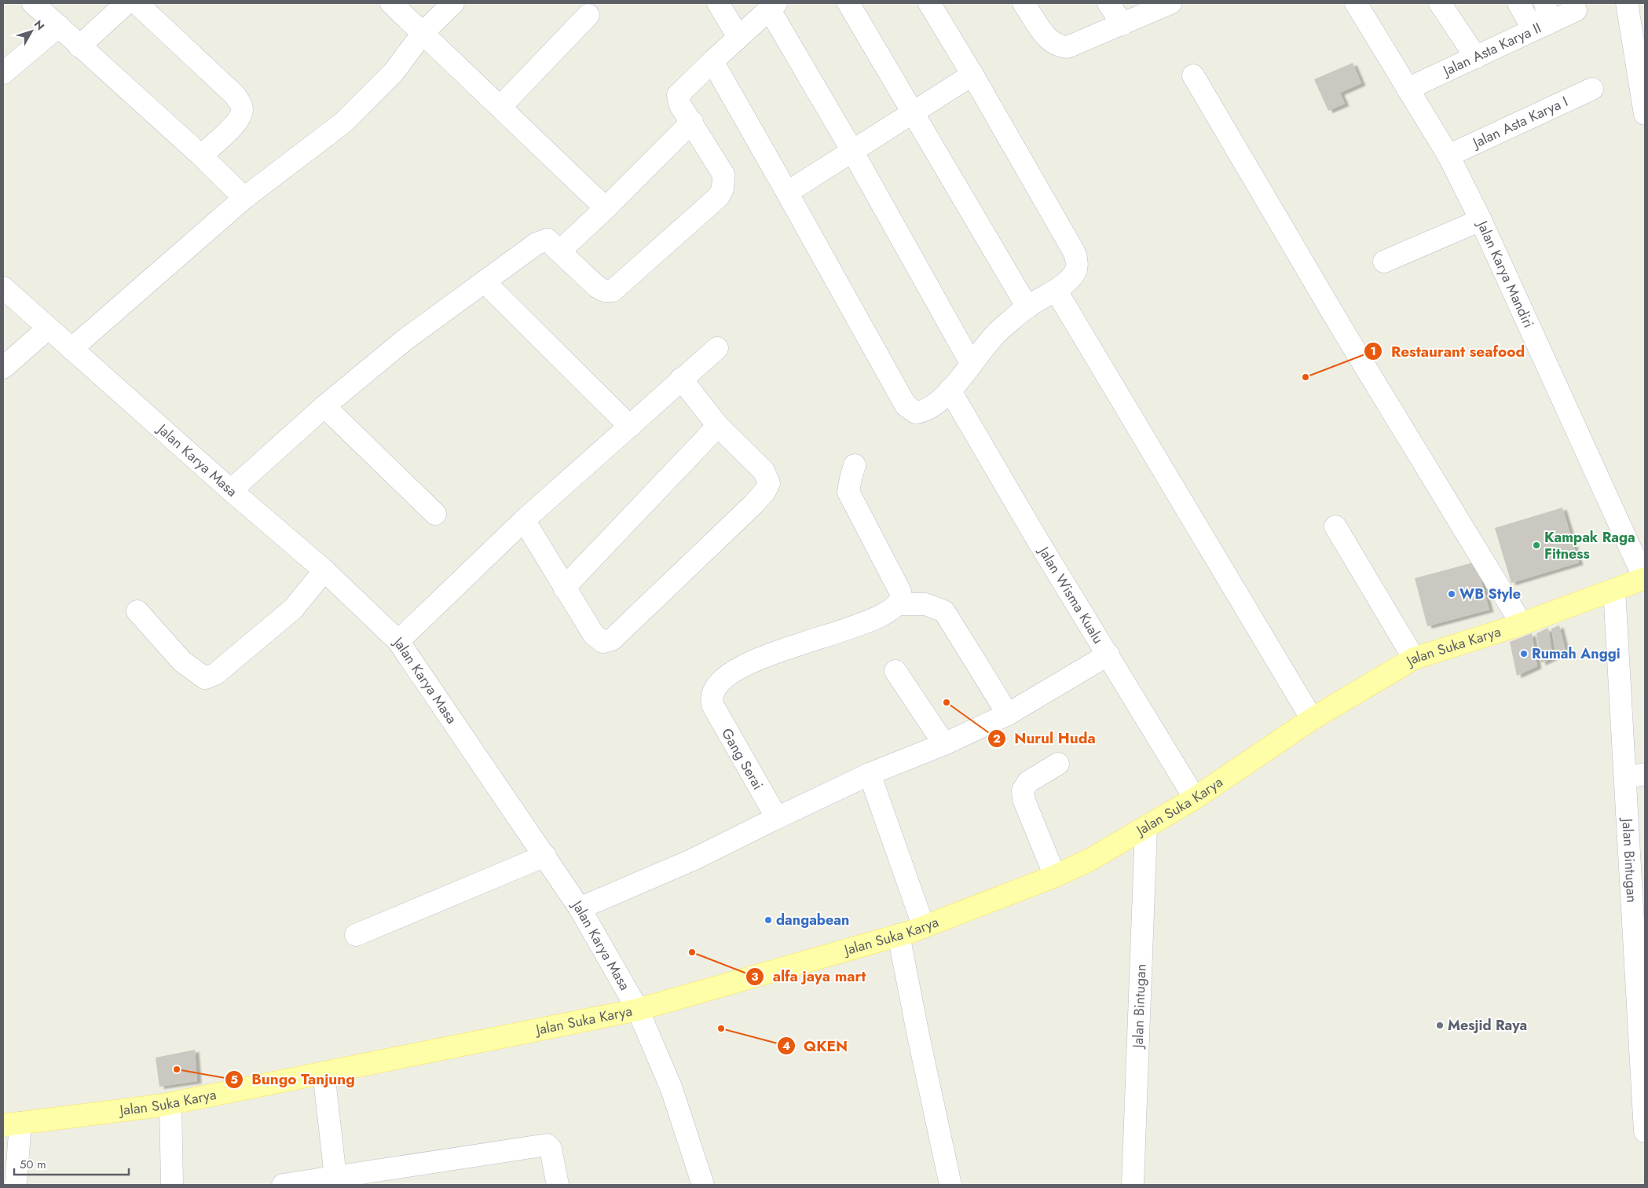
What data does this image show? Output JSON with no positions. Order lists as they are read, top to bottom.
{
  "streets": {
    "main road": ["Jalan Suka Karya"],
    "street": [
      "Jalan Asta Karya II",
      "Jalan Asta Karya I",
      "Jalan Karya Mandiri",
      "Jalan Karya Masa",
      "Jalan Wisma Kualu",
      "Gang Serai",
      "Jalan Bintugan"
    ]
  },
  "crossings": [
    ["Jalan Asta Karya II", "Jalan Karya Mandiri"],
    ["Jalan Asta Karya I", "Jalan Karya Mandiri"],
    ["Jalan Karya Mandiri", "Jalan Suka Karya"],
    ["Jalan Karya Masa", "Jalan Suka Karya"],
    ["Jalan Wisma Kualu", "Jalan Suka Karya"],
    ["Jalan Suka Karya", "Jalan Bintugan"]
  ],
  "places": [
    "Restaurant seafood",
    "Kampak Raga Fitness",
    "WB Style",
    "Rumah Anggi",
    "Nurul Huda",
    "dangabean",
    "alfa jaya mart",
    "Mesjid Raya",
    "QKEN",
    "Bungo Tanjung"
  ],
  "scale_bar": "50 m",
  "north": "top right"
}
